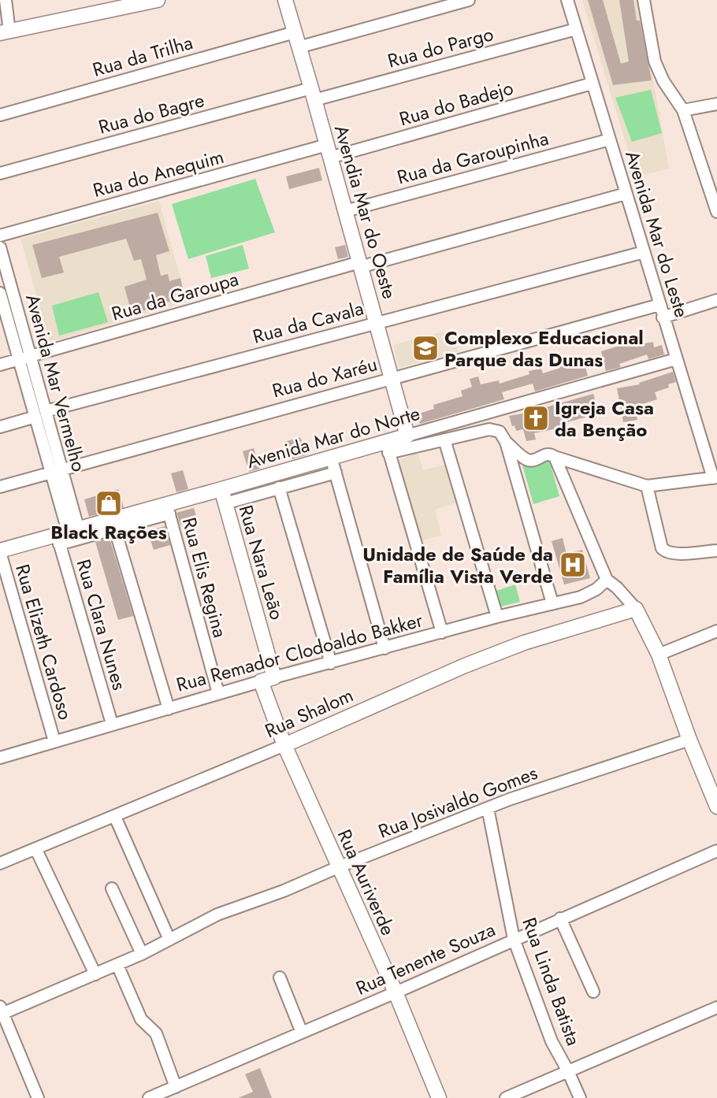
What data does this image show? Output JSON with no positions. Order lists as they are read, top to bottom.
{
  "streets": {
    "street": [
      "Rua do Pargo",
      "Rua da Trilha",
      "Rua do Badejo",
      "Rua do Bagre",
      "Rua da Garoupinha",
      "Rua do Anequim",
      "Avendia Mar do Oeste",
      "Avenida Mar do Leste",
      "Rua da Garoupa",
      "Rua da Cavala",
      "Rua do Xaréu",
      "Avenida Mar Vermelho",
      "Avenida Mar do Norte",
      "Rua Nara Leão",
      "Rua Elis Regina",
      "Rua Clara Nunes",
      "Rua Elizeth Cardoso",
      "Rua Remador Clodoaldo Bakker",
      "Rua Shalom",
      "Rua Josivaldo Gomes",
      "Rua Auriverde",
      "Rua Tenente Souza",
      "Rua Linda Batista"
    ]
  },
  "crossings": [
    ["Rua do Pargo", "Rua do Bagre"],
    ["Rua do Pargo", "Avendia Mar do Oeste"],
    ["Rua do Pargo", "Avenida Mar do Leste"],
    ["Rua da Trilha", "Avendia Mar do Oeste"],
    ["Rua do Badejo", "Rua do Anequim"],
    ["Rua do Badejo", "Avendia Mar do Oeste"],
    ["Rua do Badejo", "Avenida Mar do Leste"],
    ["Rua do Bagre", "Avendia Mar do Oeste"],
    ["Rua da Garoupinha", "Avendia Mar do Oeste"],
    ["Rua da Garoupinha", "Avenida Mar do Leste"],
    ["Rua do Anequim", "Avendia Mar do Oeste"],
    ["Avendia Mar do Oeste", "Rua da Garoupa"],
    ["Avendia Mar do Oeste", "Rua da Cavala"],
    ["Avendia Mar do Oeste", "Rua do Xaréu"],
    ["Avendia Mar do Oeste", "Avenida Mar do Norte"],
    ["Avenida Mar do Leste", "Rua da Garoupa"],
    ["Avenida Mar do Leste", "Rua da Cavala"],
    ["Avenida Mar do Leste", "Rua do Xaréu"],
    ["Avenida Mar do Leste", "Avenida Mar do Norte"],
    ["Rua da Garoupa", "Avenida Mar Vermelho"],
    ["Rua da Cavala", "Avenida Mar Vermelho"],
    ["Rua do Xaréu", "Avenida Mar Vermelho"],
    ["Avenida Mar Vermelho", "Avenida Mar do Norte"],
    ["Avenida Mar Vermelho", "Rua Clara Nunes"],
    ["Avenida Mar do Norte", "Rua Nara Leão"],
    ["Avenida Mar do Norte", "Rua Elis Regina"],
    ["Avenida Mar do Norte", "Rua Clara Nunes"],
    ["Avenida Mar do Norte", "Rua Elizeth Cardoso"],
    ["Rua Nara Leão", "Rua Remador Clodoaldo Bakker"],
    ["Rua Nara Leão", "Rua Auriverde"],
    ["Rua Elis Regina", "Rua Remador Clodoaldo Bakker"],
    ["Rua Clara Nunes", "Rua Remador Clodoaldo Bakker"],
    ["Rua Elizeth Cardoso", "Rua Remador Clodoaldo Bakker"],
    ["Rua Remador Clodoaldo Bakker", "Rua Auriverde"],
    ["Rua Shalom", "Rua Auriverde"],
    ["Rua Josivaldo Gomes", "Rua Auriverde"],
    ["Rua Josivaldo Gomes", "Rua Linda Batista"],
    ["Rua Auriverde", "Rua Tenente Souza"],
    ["Rua Tenente Souza", "Rua Linda Batista"]
  ],
  "places": {
    "school or university": ["Complexo Educacional Parque das Dunas"],
    "church": ["Igreja Casa da Benção"],
    "shop": ["Black Rações"],
    "hospital": ["Unidade de Saúde da Família Vista Verde"]
  }
}
